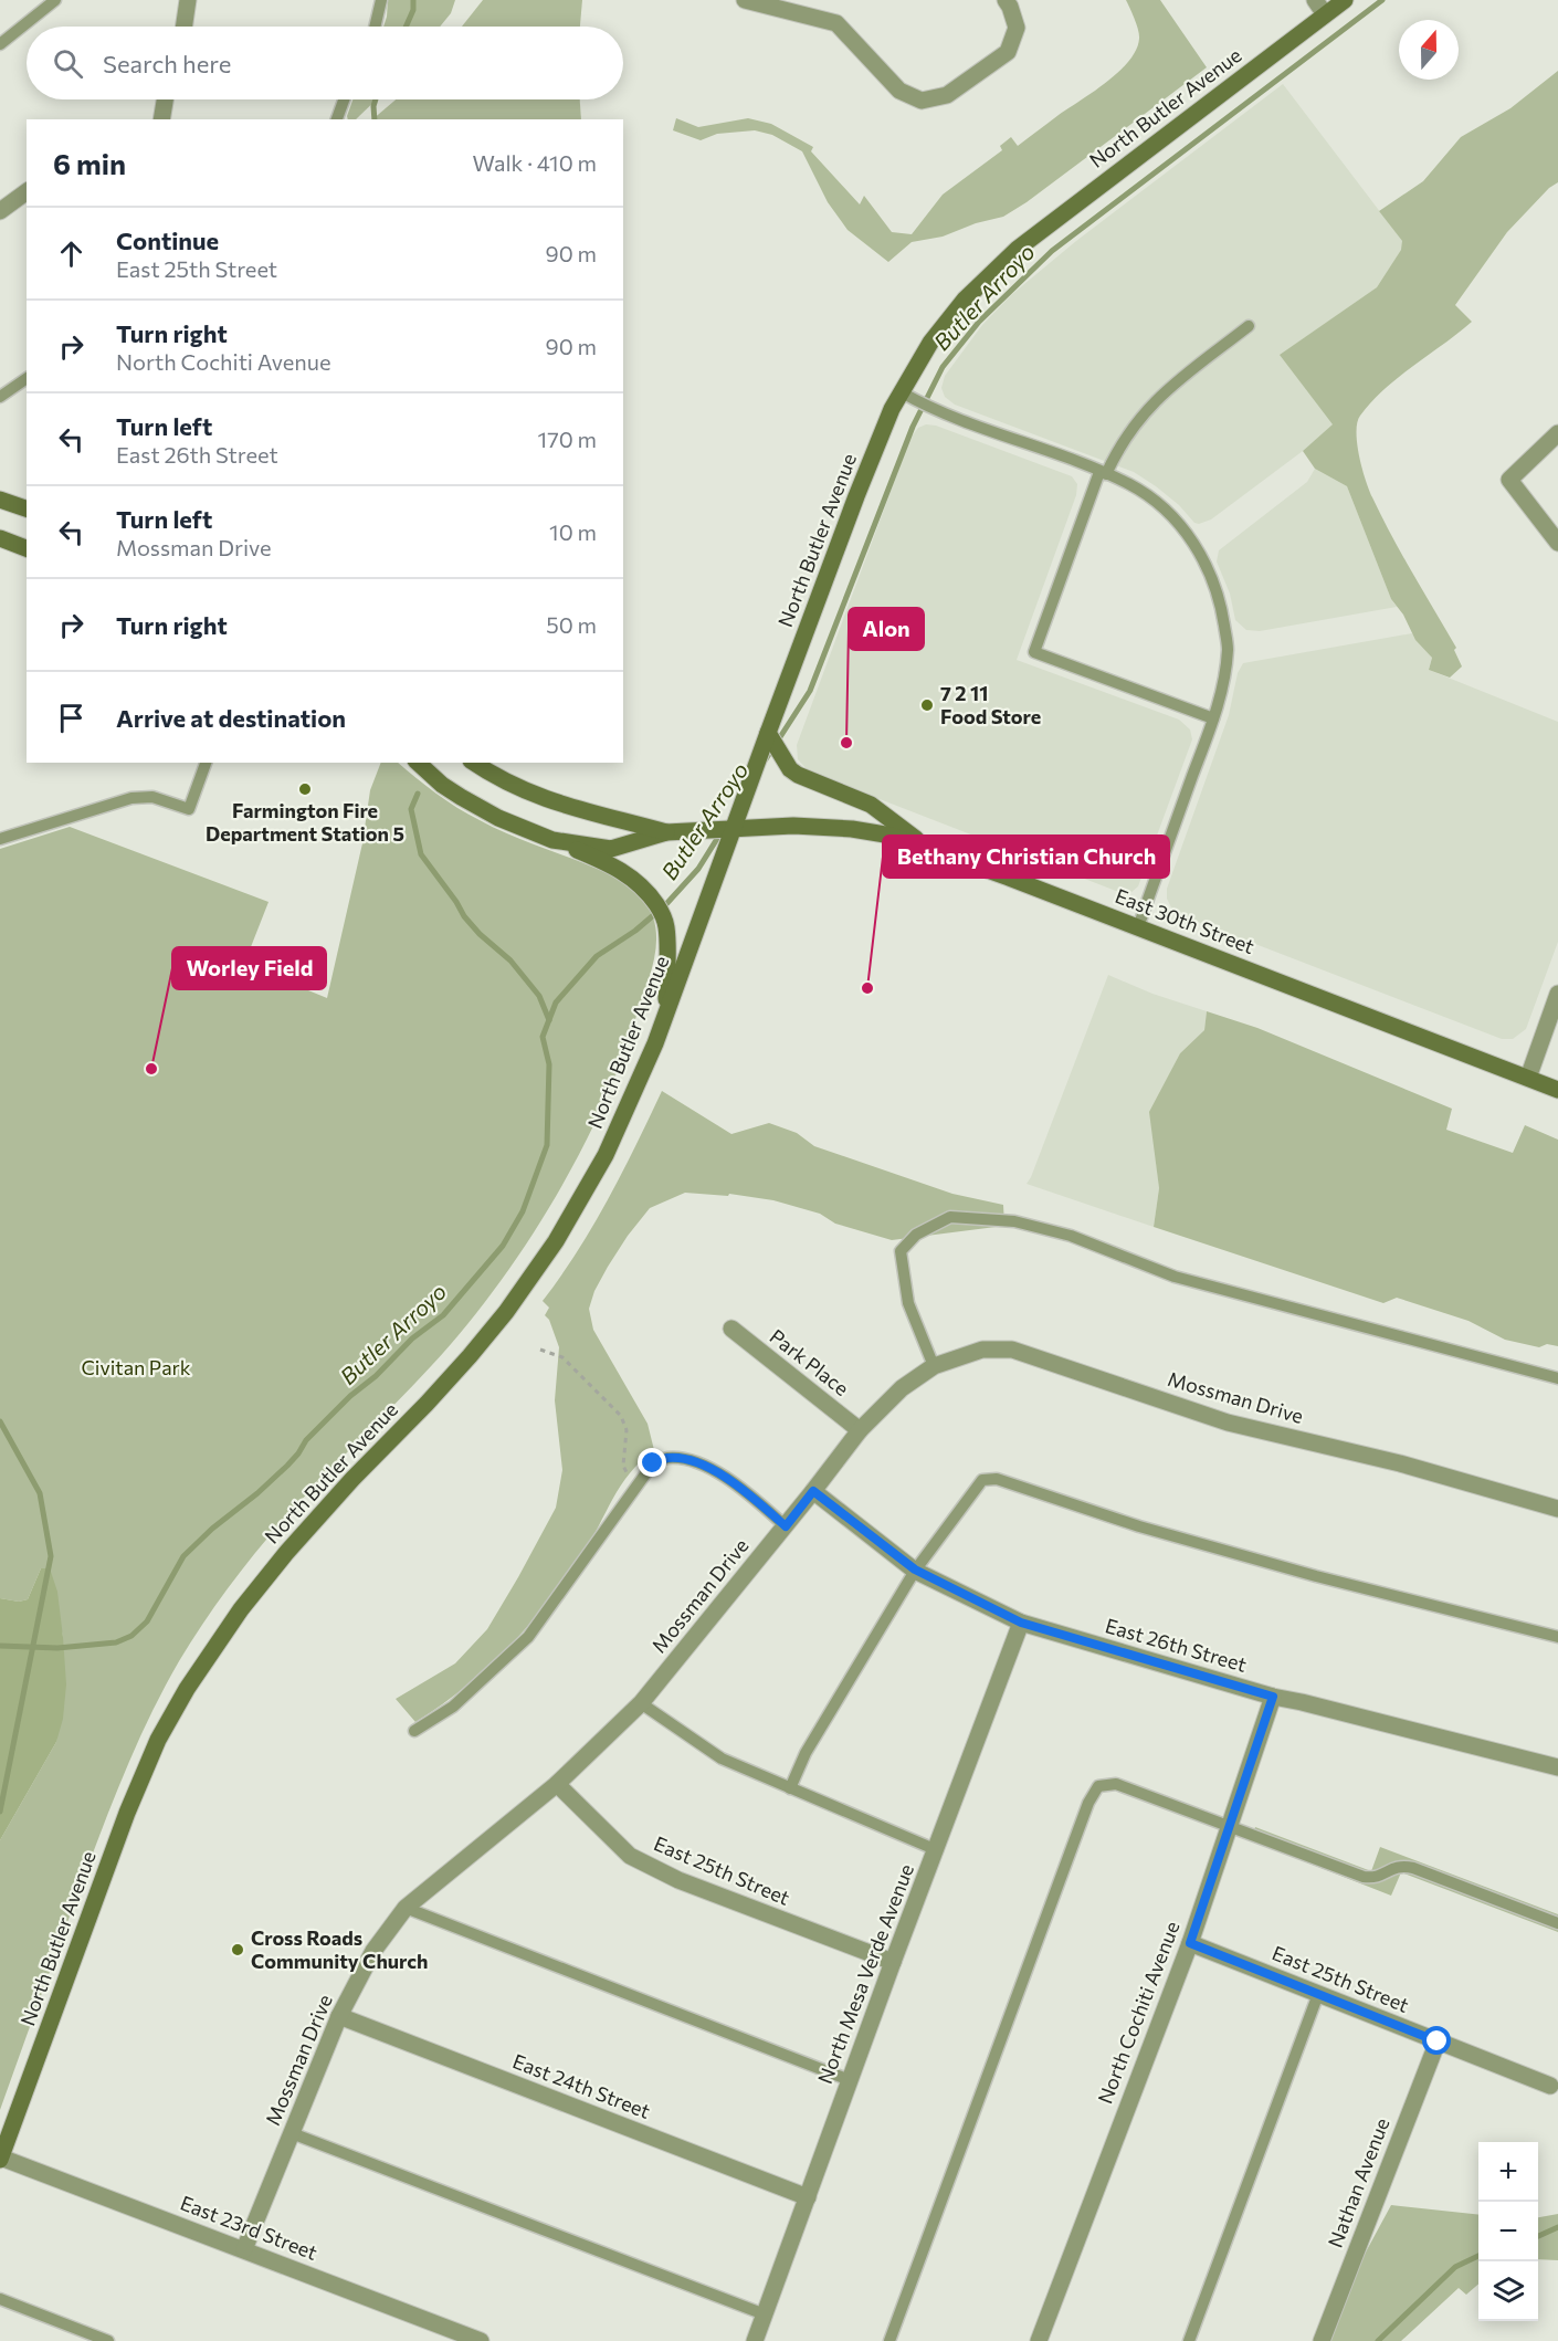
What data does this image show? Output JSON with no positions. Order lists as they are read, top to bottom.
{
  "streets": {
    "main road": ["North Butler Avenue", "East 30th Street"],
    "street": [
      "Park Place",
      "Mossman Drive",
      "East 26th Street",
      "East 25th Street",
      "North Mesa Verde Avenue",
      "North Cochiti Avenue",
      "East 24th Street",
      "Nathan Avenue",
      "East 23rd Street"
    ]
  },
  "crossings": [
    ["North Butler Avenue", "East 30th Street"],
    ["North Butler Avenue", "East 23rd Street"],
    ["Park Place", "Mossman Drive"],
    ["Mossman Drive", "East 26th Street"],
    ["Mossman Drive", "East 25th Street"],
    ["Mossman Drive", "East 24th Street"],
    ["Mossman Drive", "East 23rd Street"],
    ["East 26th Street", "North Mesa Verde Avenue"],
    ["East 26th Street", "North Cochiti Avenue"],
    ["East 25th Street", "North Mesa Verde Avenue"],
    ["East 25th Street", "North Cochiti Avenue"],
    ["East 25th Street", "Nathan Avenue"],
    ["North Mesa Verde Avenue", "East 24th Street"]
  ],
  "water": ["Butler Arroyo"],
  "parks": ["Civitan Park"],
  "places": [
    "7 2 11 Food Store",
    "Alon",
    "Farmington Fire Department Station 5",
    "Bethany Christian Church",
    "Worley Field",
    "Cross Roads Community Church"
  ],
  "north": "top",
  "page": {
    "search": "Search here",
    "heading": ["6 min", "Walk · 410 m"],
    "list": [
      ["Continue", "East 25th Street", "90 m"],
      ["Turn right", "North Cochiti Avenue", "90 m"],
      ["Turn left", "East 26th Street", "170 m"],
      ["Turn left", "Mossman Drive", "10 m"],
      ["Turn right", "50 m"],
      "Arrive at destination"
    ],
    "map_buttons": ["+", "−"]
  }
}
